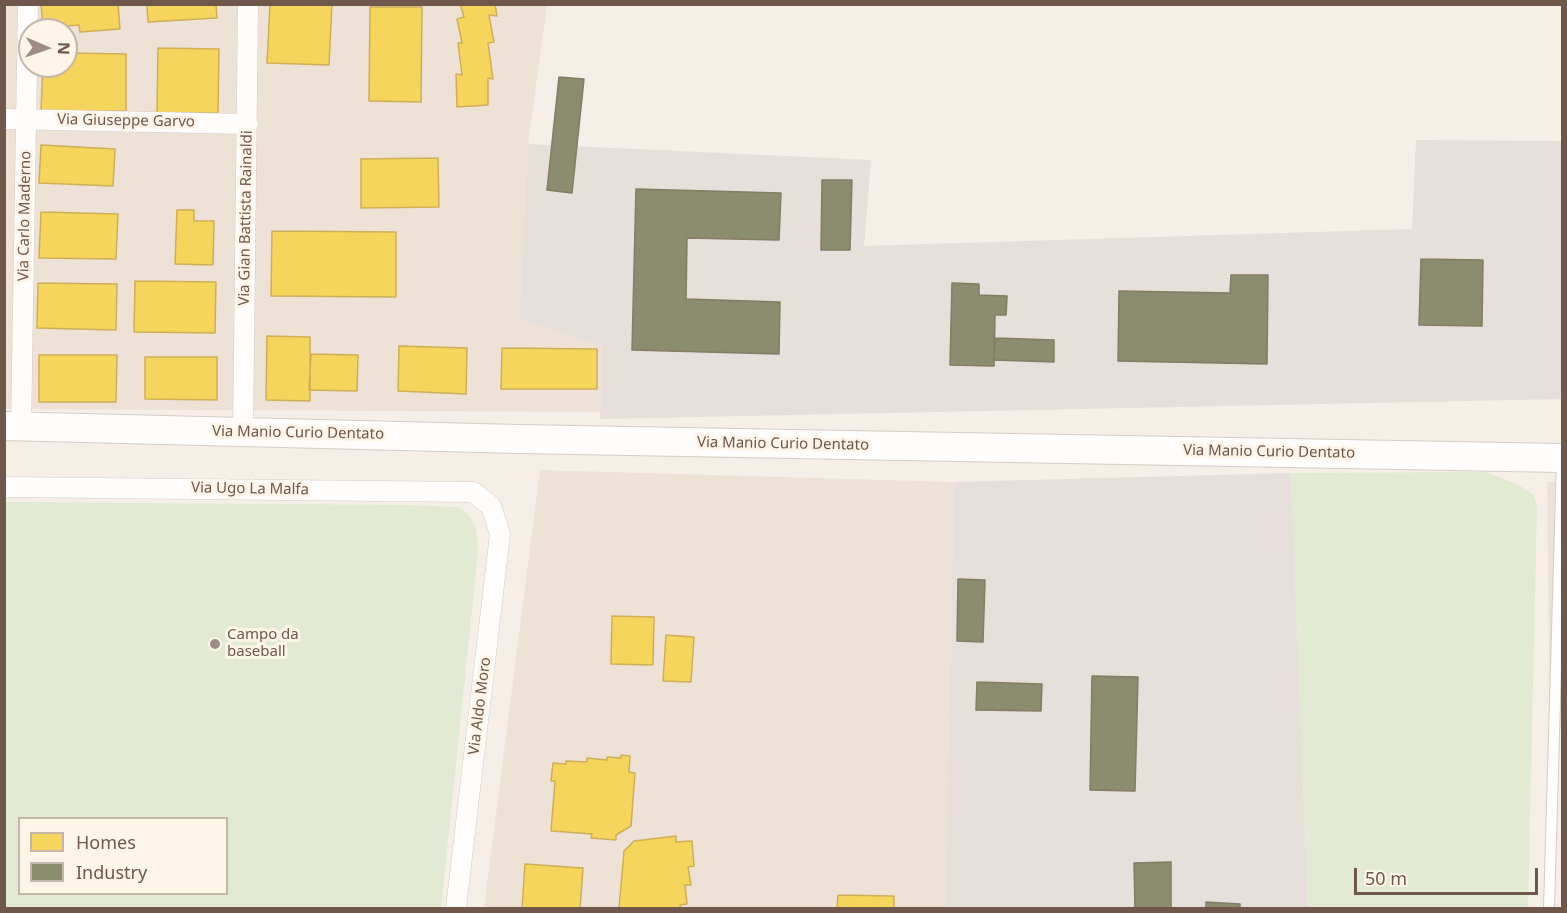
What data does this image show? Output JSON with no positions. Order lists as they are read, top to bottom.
{
  "streets": {
    "main road": ["Via Manio Curio Dentato"],
    "street": [
      "Via Giuseppe Garvo",
      "Via Carlo Maderno",
      "Via Gian Battista Rainaldi",
      "Via Ugo La Malfa",
      "Via Aldo Moro"
    ]
  },
  "crossings": [
    ["Via Giuseppe Garvo", "Via Carlo Maderno"],
    ["Via Giuseppe Garvo", "Via Gian Battista Rainaldi"],
    ["Via Carlo Maderno", "Via Manio Curio Dentato"],
    ["Via Gian Battista Rainaldi", "Via Manio Curio Dentato"],
    ["Via Ugo La Malfa", "Via Aldo Moro"]
  ],
  "places": ["Campo da baseball"],
  "legend": ["Homes", "Industry"],
  "scale_bar": "50 m",
  "north": "right"
}
